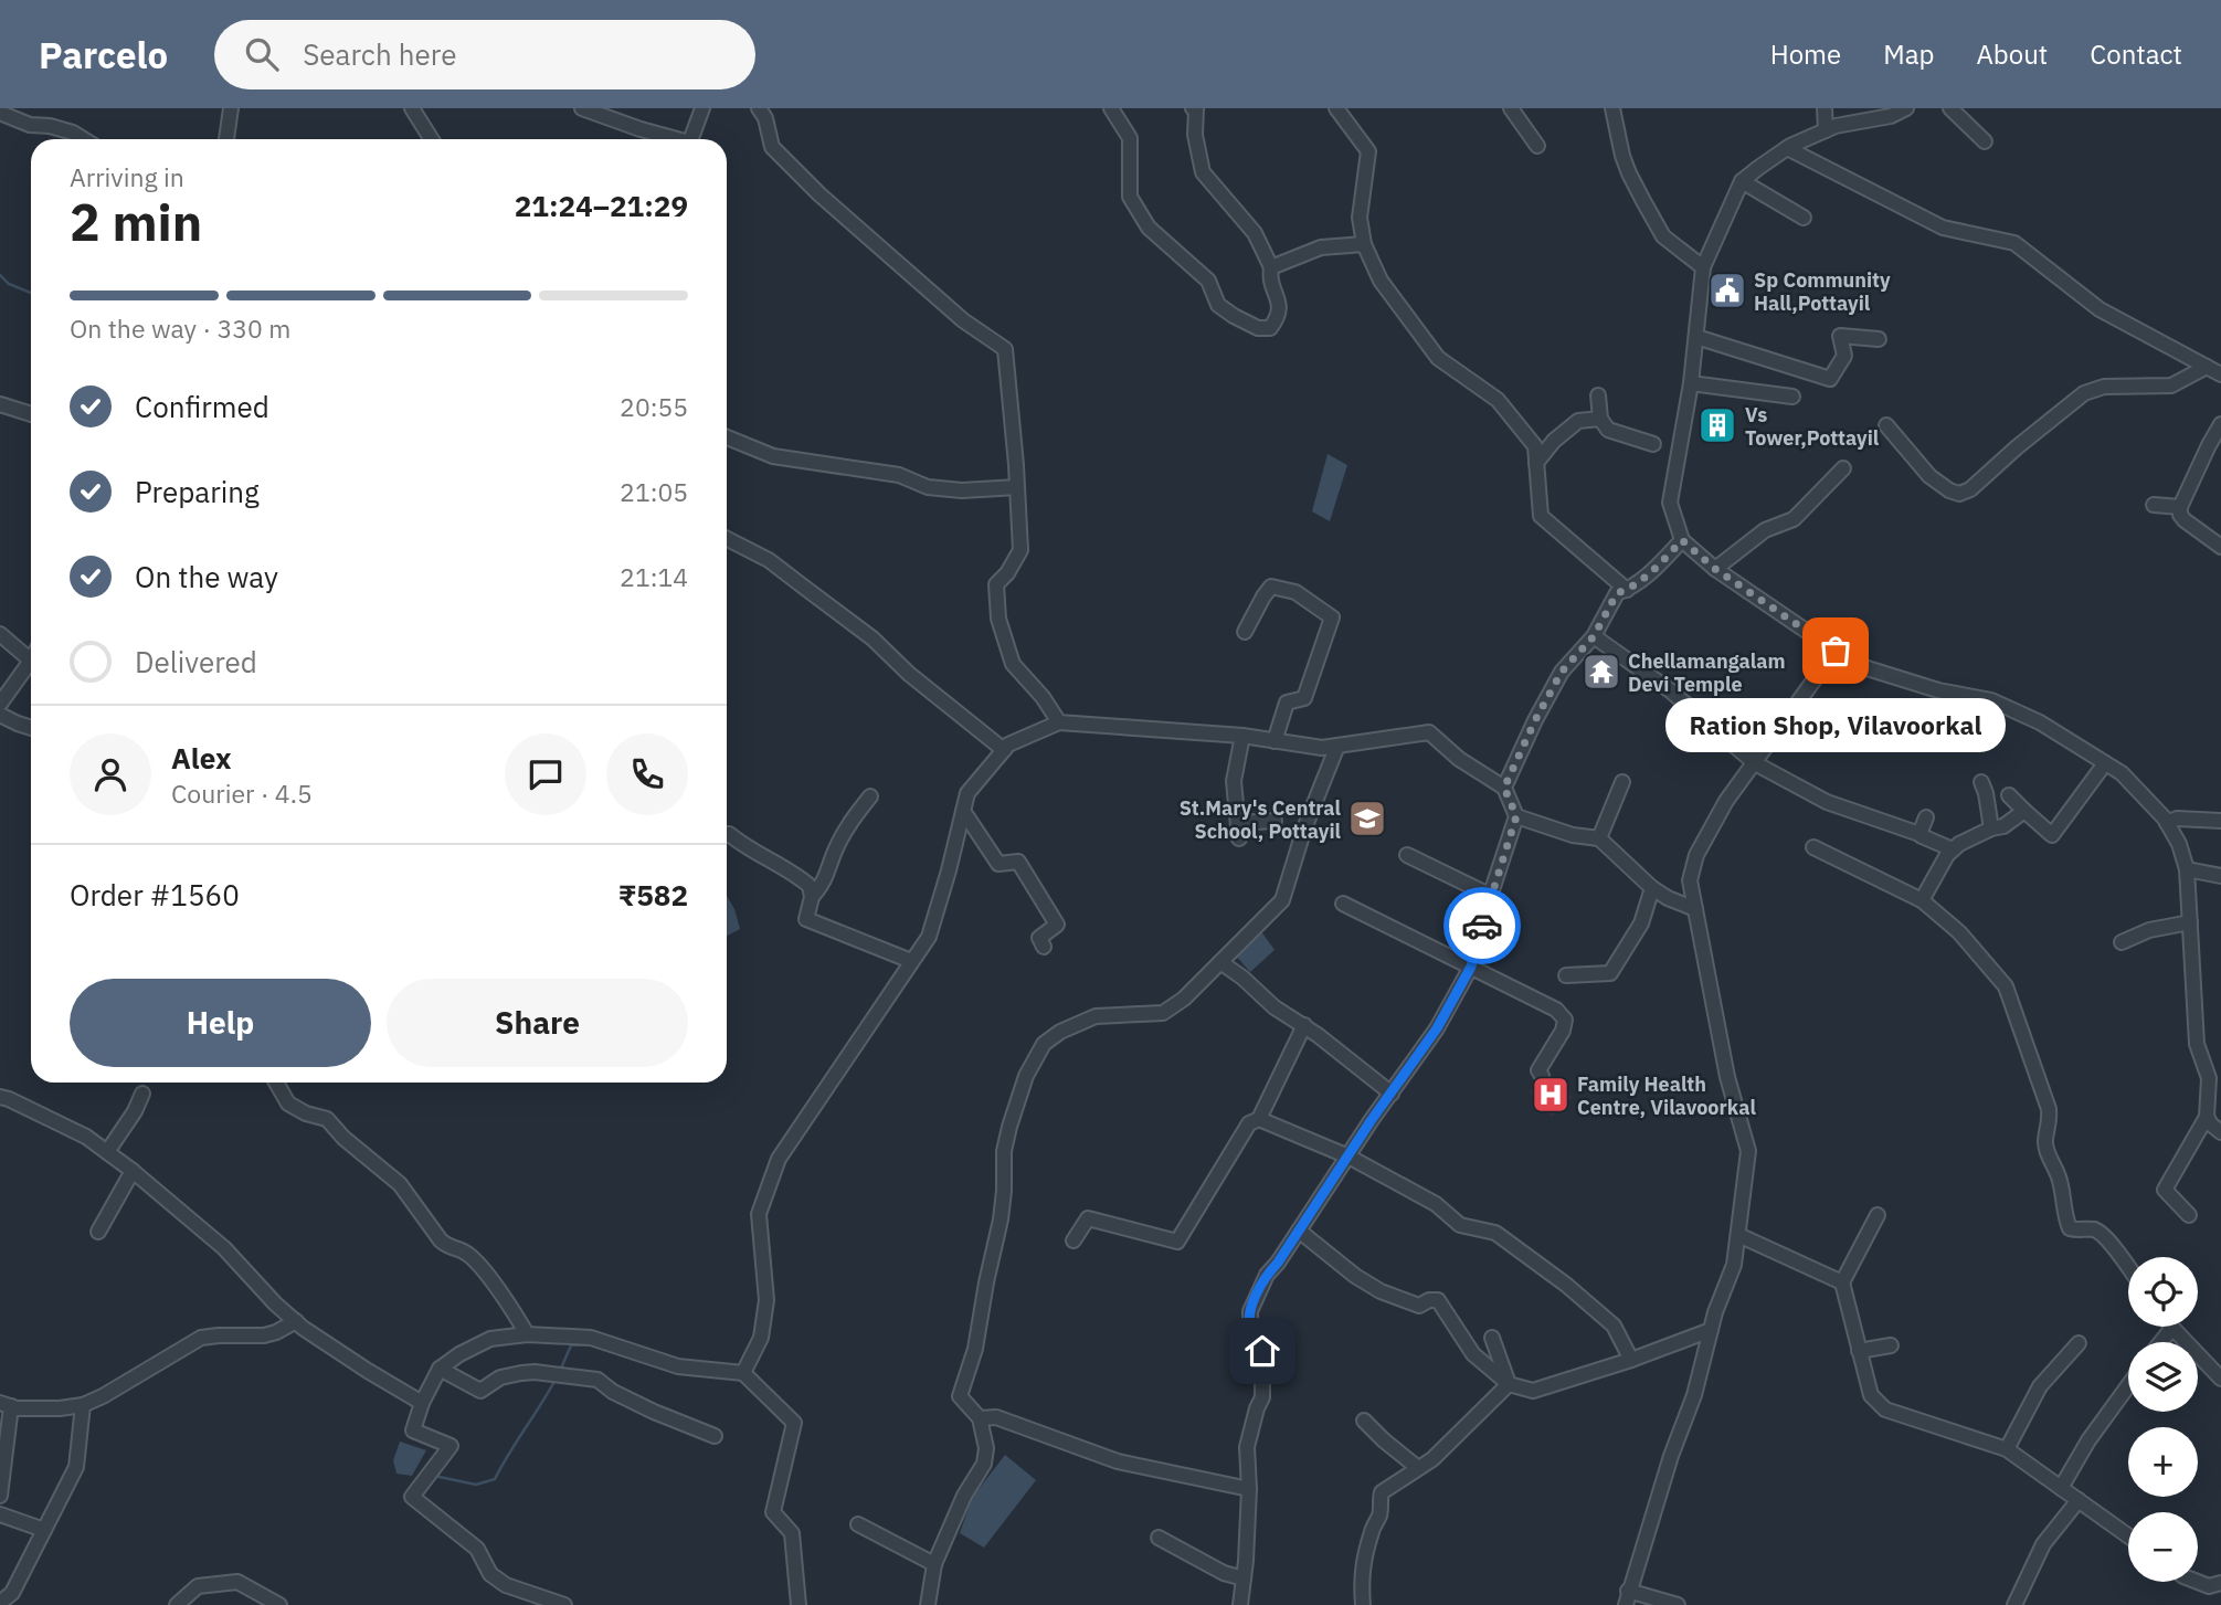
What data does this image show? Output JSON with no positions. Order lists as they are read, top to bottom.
{
  "places": {
    "public building": ["Sp Community Hall,Pottayil"],
    "building": ["Vs Tower,Pottayil"],
    "other": ["Ration Shop, Vilavoorkal"],
    "temple": ["Chellamangalam Devi Temple"],
    "school or university": ["St.Mary's Central School, Pottayil"],
    "hospital": ["Family Health Centre, Vilavoorkal"]
  },
  "page": {
    "header": "Parcelo",
    "search": "Search here",
    "nav": [
      "Home",
      "Map",
      "About",
      "Contact"
    ],
    "heading": ["2 min", "Arriving in", "21:24–21:29"],
    "panel": [
      "Alex",
      "Courier · 4.5",
      "Order #1560",
      "₹582"
    ],
    "bar": "On the way · 330 m",
    "list": [
      ["Confirmed", "20:55"],
      ["Preparing", "21:05"],
      ["On the way", "21:14"],
      "Delivered"
    ],
    "bubble": "Ration Shop, Vilavoorkal",
    "buttons": ["Help", "Share"],
    "map_buttons": ["+", "−"]
  }
}
